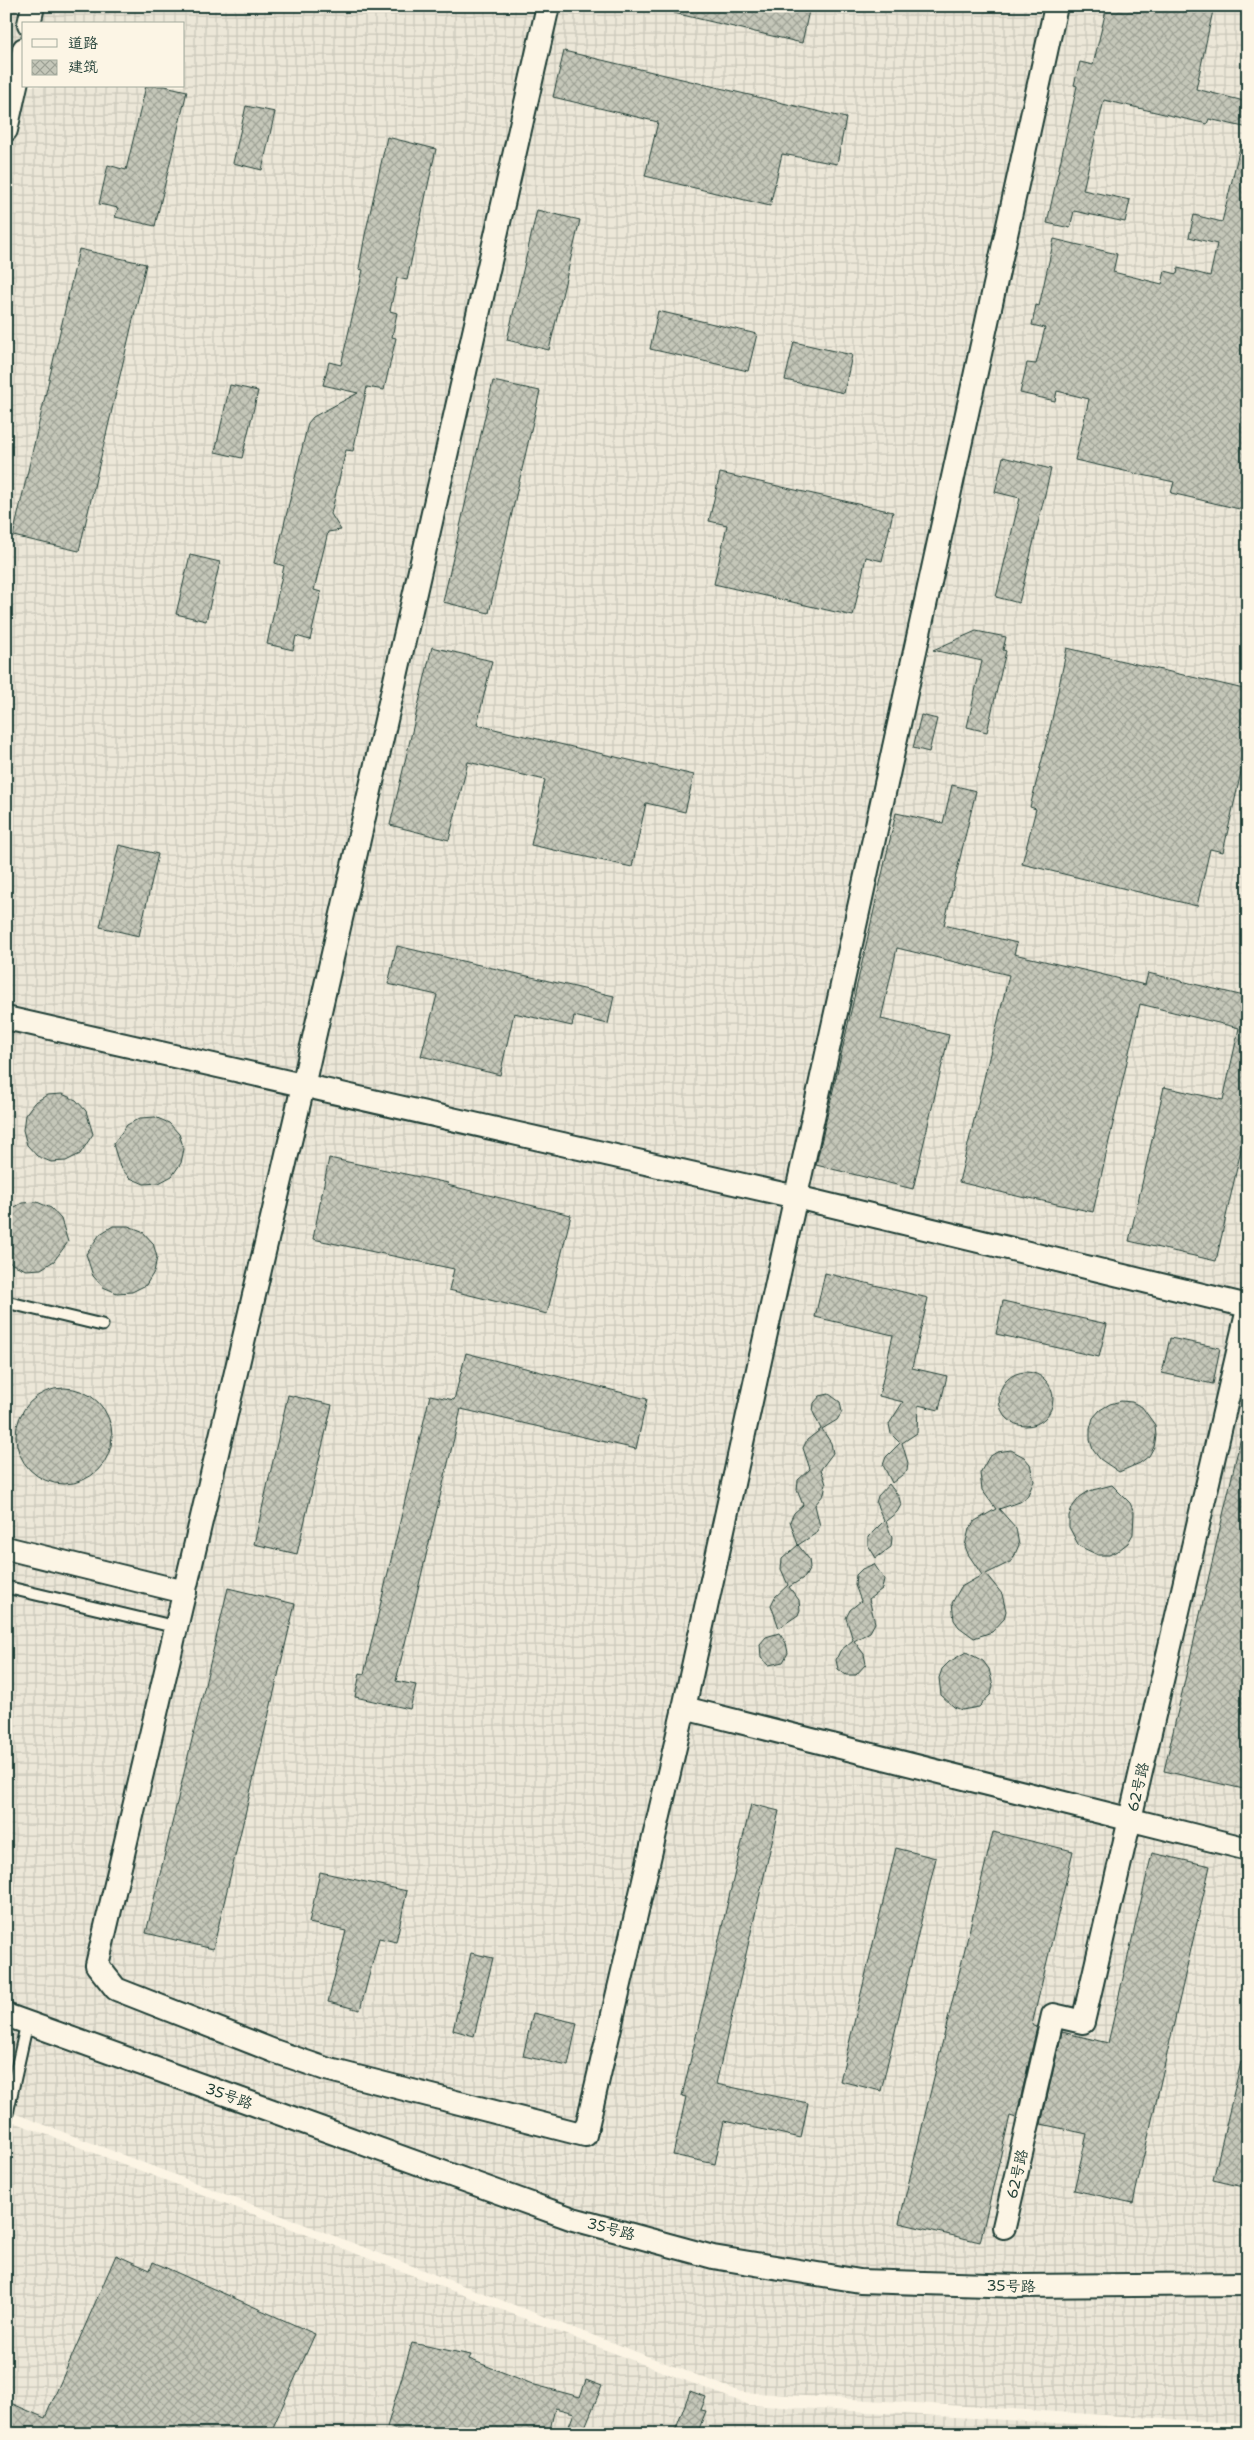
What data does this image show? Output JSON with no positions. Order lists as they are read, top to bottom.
{
  "streets": {
    "street": ["62号路", "35号路"]
  },
  "legend": ["道路", "建筑"]
}
